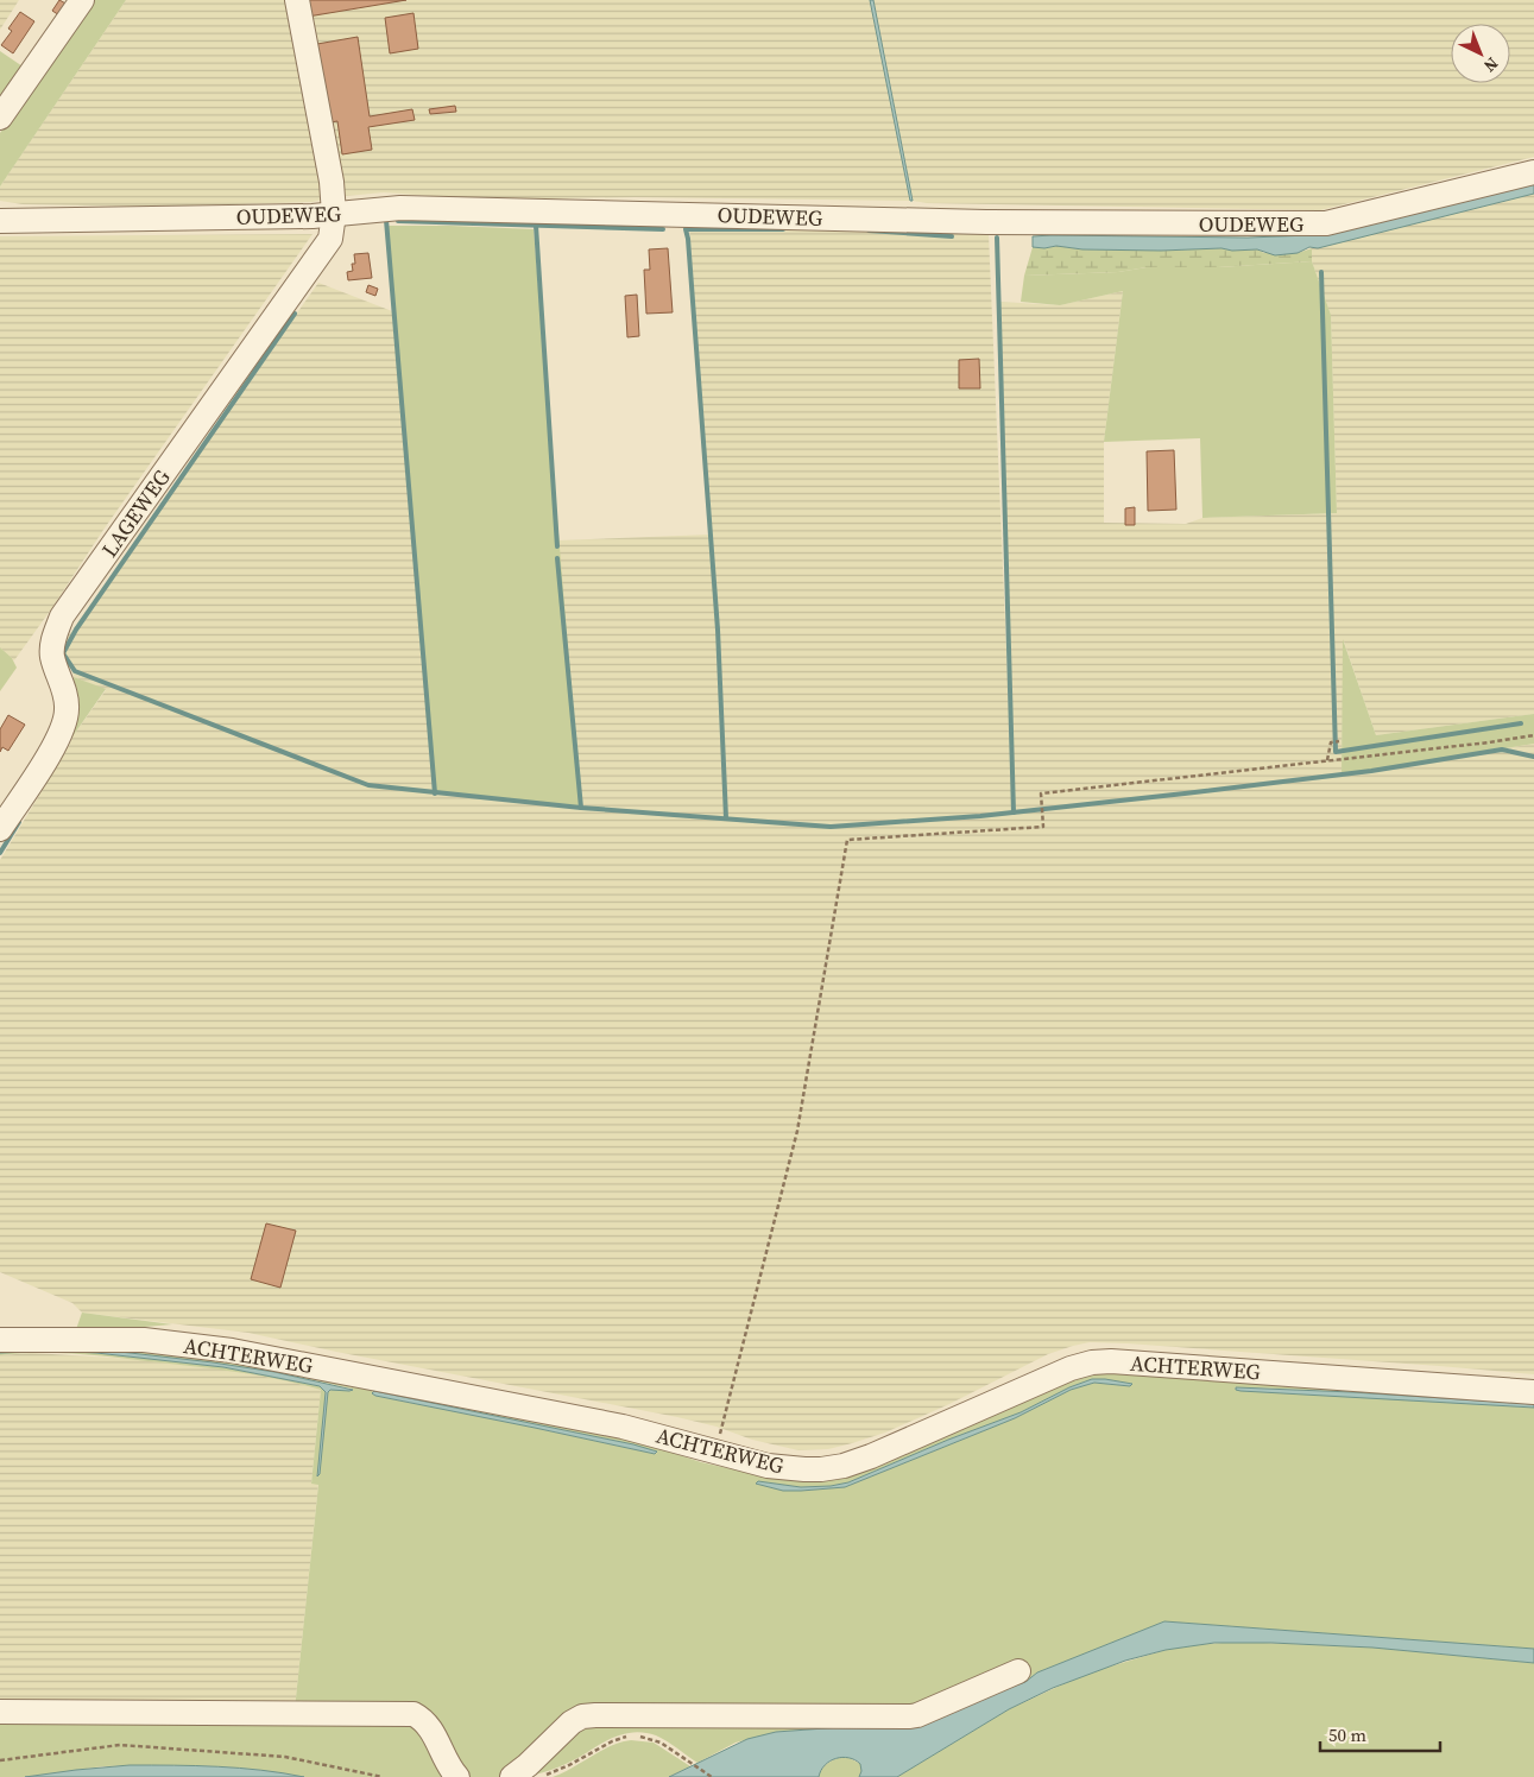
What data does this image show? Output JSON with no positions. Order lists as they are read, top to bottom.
{
  "streets": {
    "street": ["OUDEWEG", "LAGEWEG", "ACHTERWEG"]
  },
  "crossings": [
    ["OUDEWEG", "LAGEWEG"]
  ],
  "scale_bar": "50 m",
  "north": "bottom right"
}
